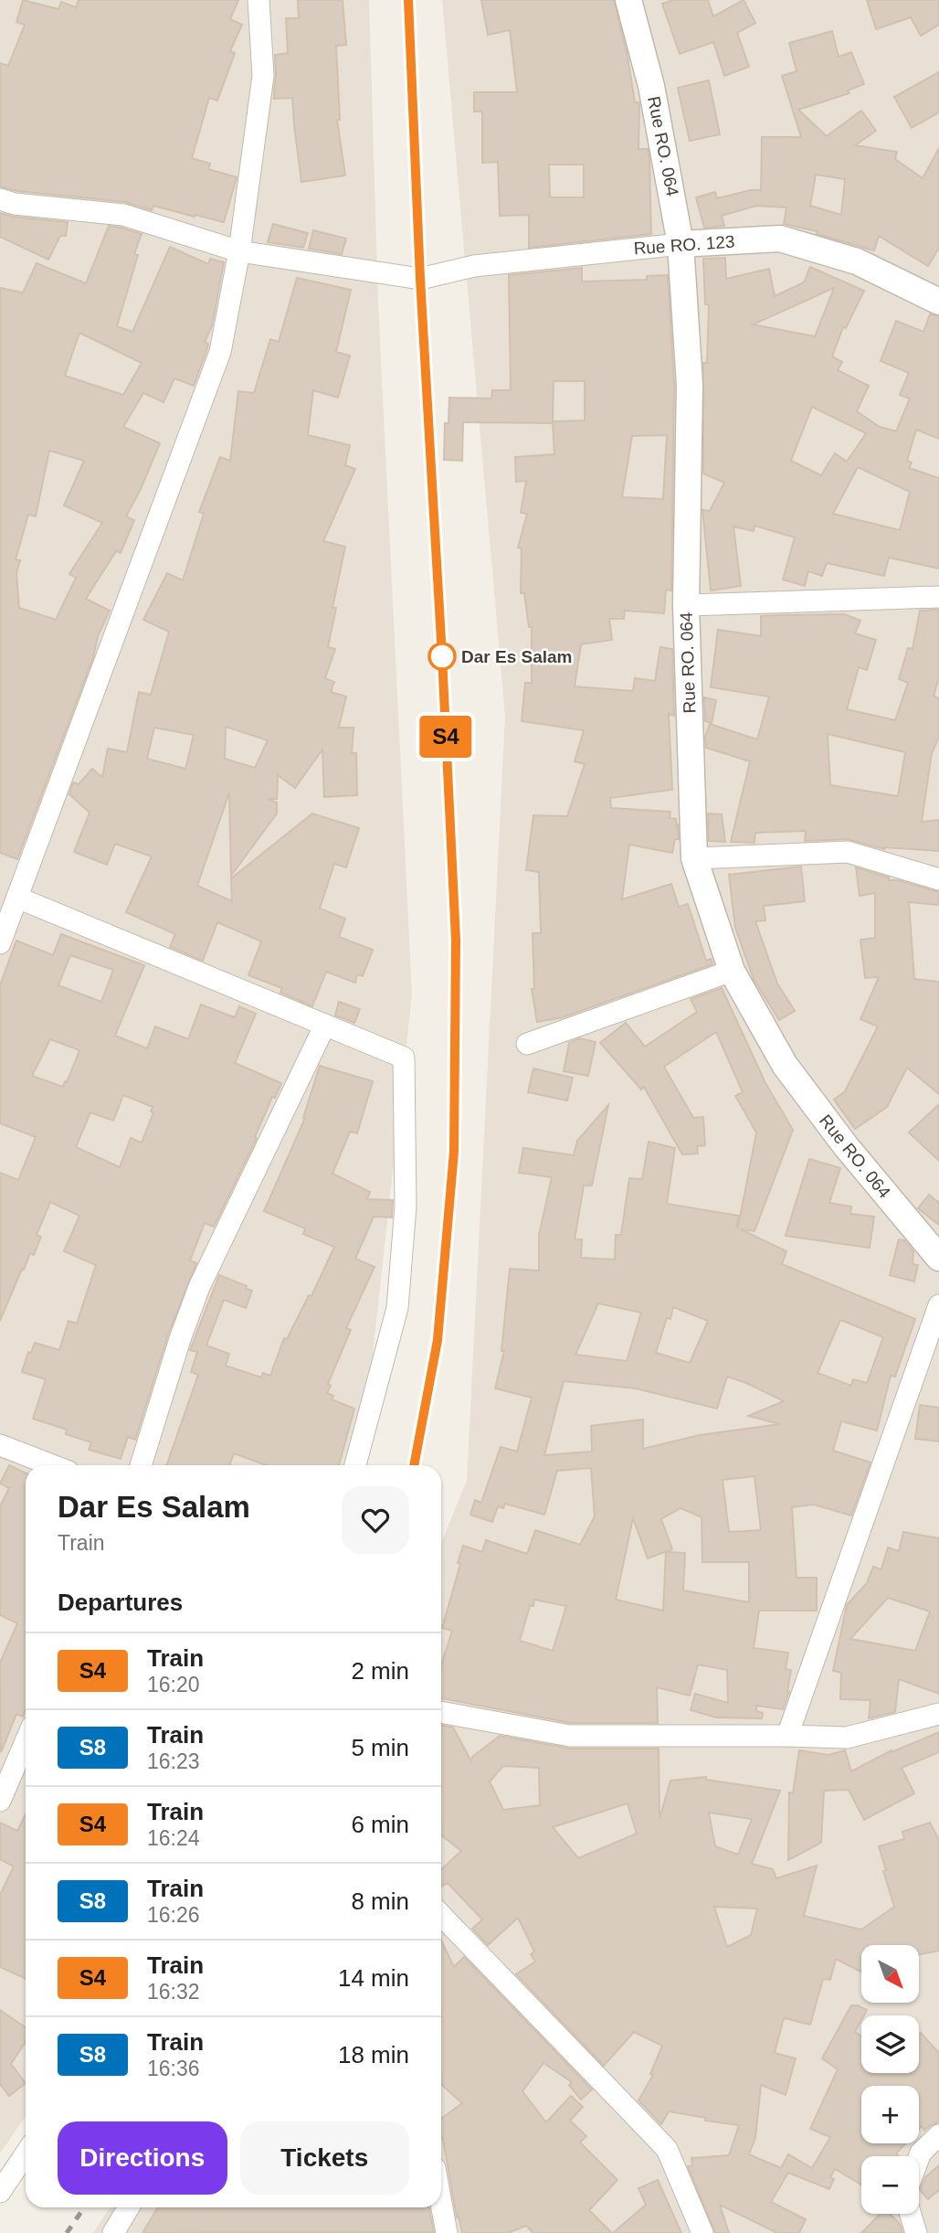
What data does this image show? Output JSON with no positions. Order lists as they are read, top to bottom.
{
  "streets": {
    "street": ["Rue RO. 064", "Rue RO. 123"]
  },
  "crossings": [
    ["Rue RO. 064", "Rue RO. 123"]
  ],
  "places": ["Dar Es Salam"],
  "north": "bottom right",
  "page": {
    "on_map": "S4",
    "heading": [
      ["Dar Es Salam", "Train"],
      "Departures"
    ],
    "list": [
      {
        "mark": "S4",
        "name": "Train",
        "note": "16:20",
        "value": "2 min"
      },
      {
        "mark": "S8",
        "name": "Train",
        "note": "16:23",
        "value": "5 min"
      },
      {
        "mark": "S4",
        "name": "Train",
        "note": "16:24",
        "value": "6 min"
      },
      {
        "mark": "S8",
        "name": "Train",
        "note": "16:26",
        "value": "8 min"
      },
      {
        "mark": "S4",
        "name": "Train",
        "note": "16:32",
        "value": "14 min"
      },
      {
        "mark": "S8",
        "name": "Train",
        "note": "16:36",
        "value": "18 min"
      }
    ],
    "map_buttons": ["+", "−"],
    "buttons": ["Directions", "Tickets"]
  }
}
